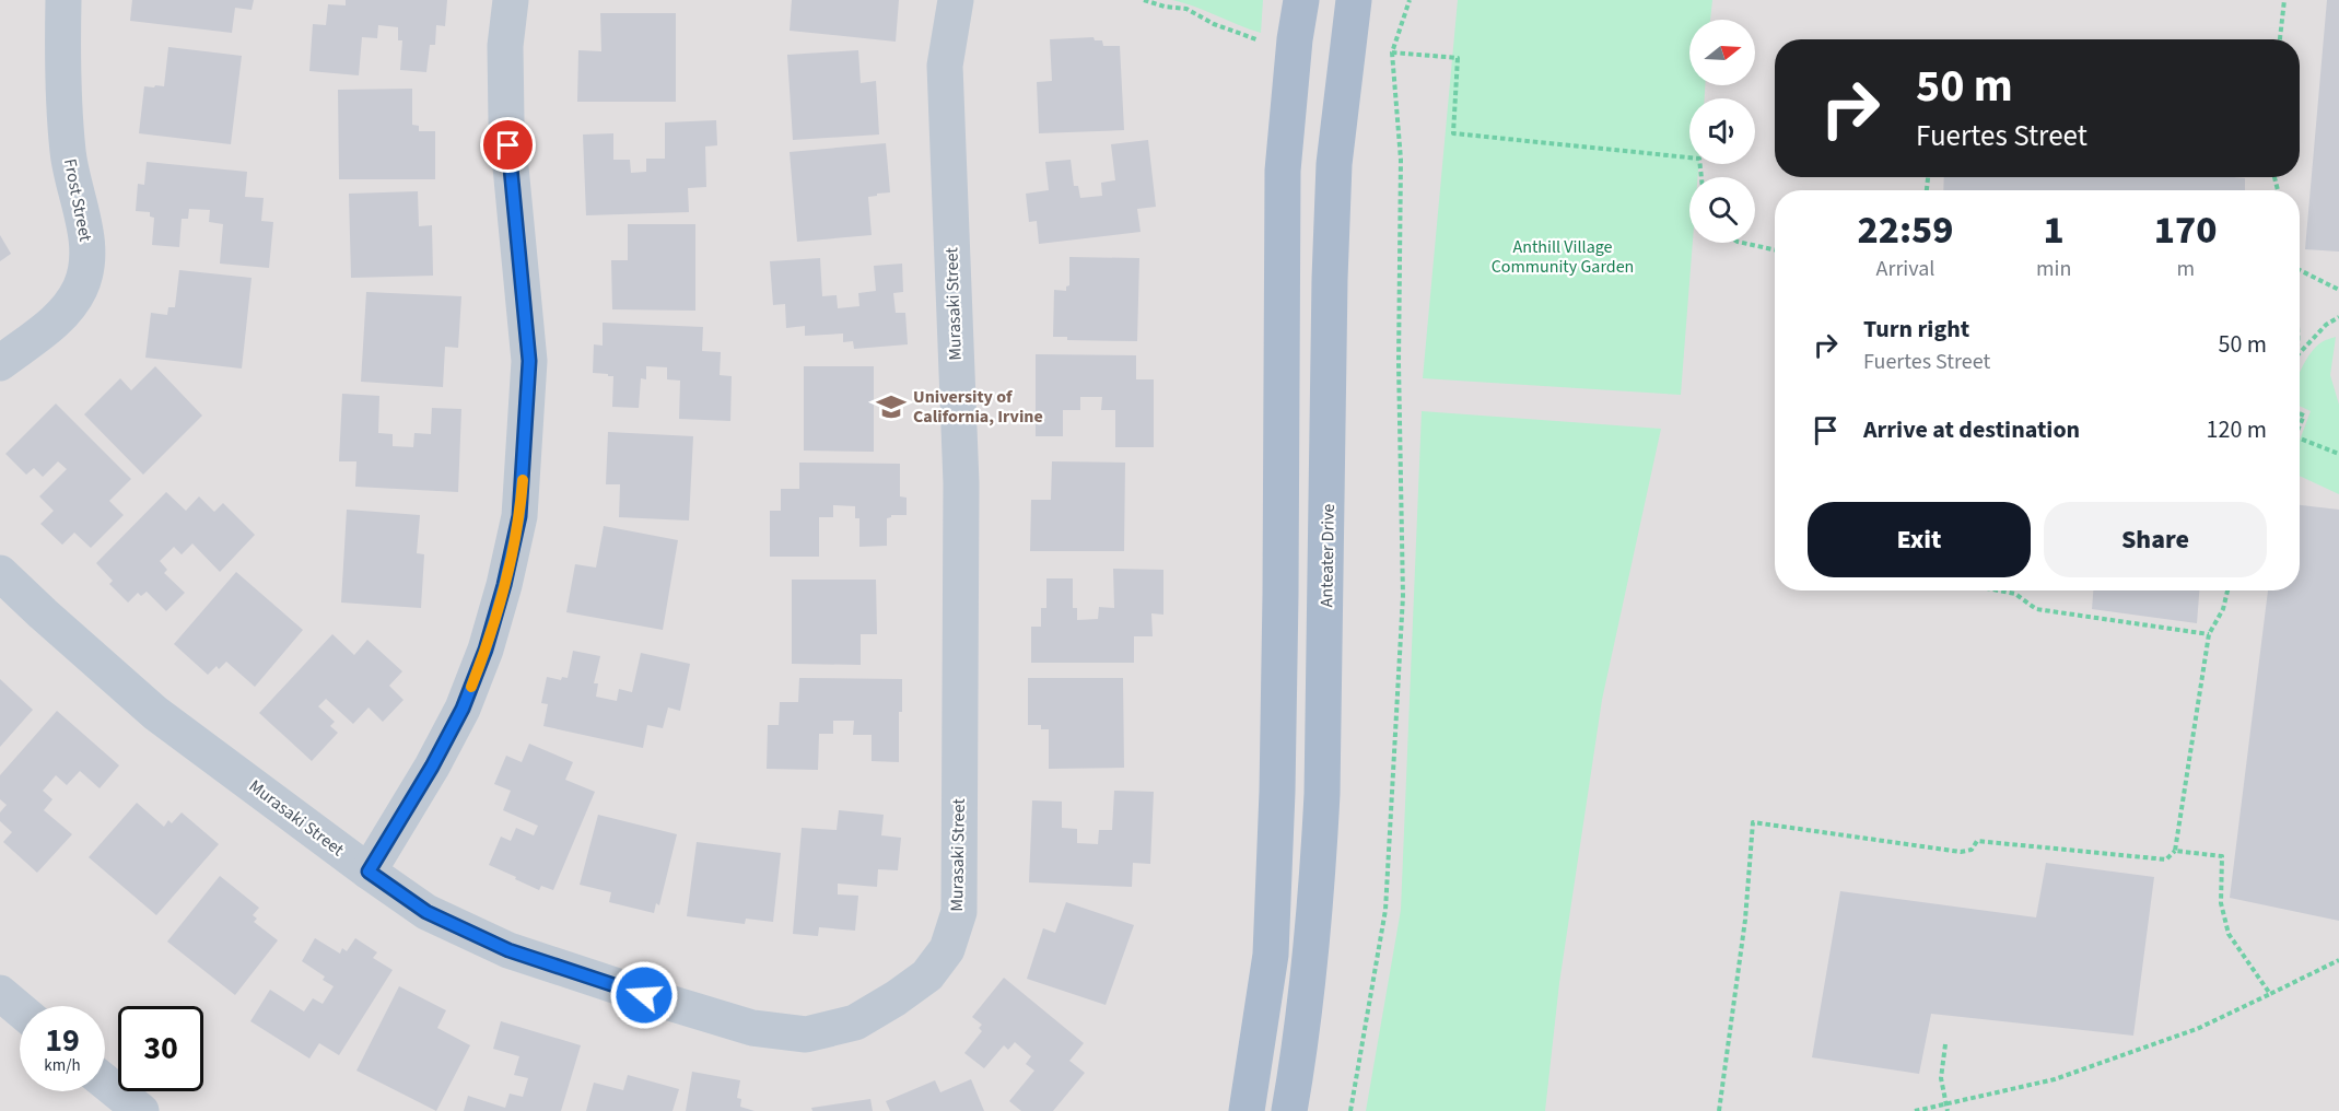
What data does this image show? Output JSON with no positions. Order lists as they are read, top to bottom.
{
  "streets": {
    "main road": ["Anteater Drive"],
    "street": ["Frost Street", "Murasaki Street"]
  },
  "parks": ["Anthill Village Community Garden"],
  "places": {
    "school or university": ["University of California, Irvine"]
  },
  "north": "right",
  "page": {
    "turn": ["50 m", "Fuertes Street"],
    "eta": [
      "22:59",
      "Arrival",
      "1",
      "min",
      "170",
      "m"
    ],
    "list": [
      {
        "name": "Turn right",
        "note": "Fuertes Street",
        "value": "50 m"
      },
      {
        "name": "Arrive at destination",
        "value": "120 m"
      }
    ],
    "buttons": ["Exit", "Share"],
    "speed": "19 km/h",
    "limit": "30"
  }
}
